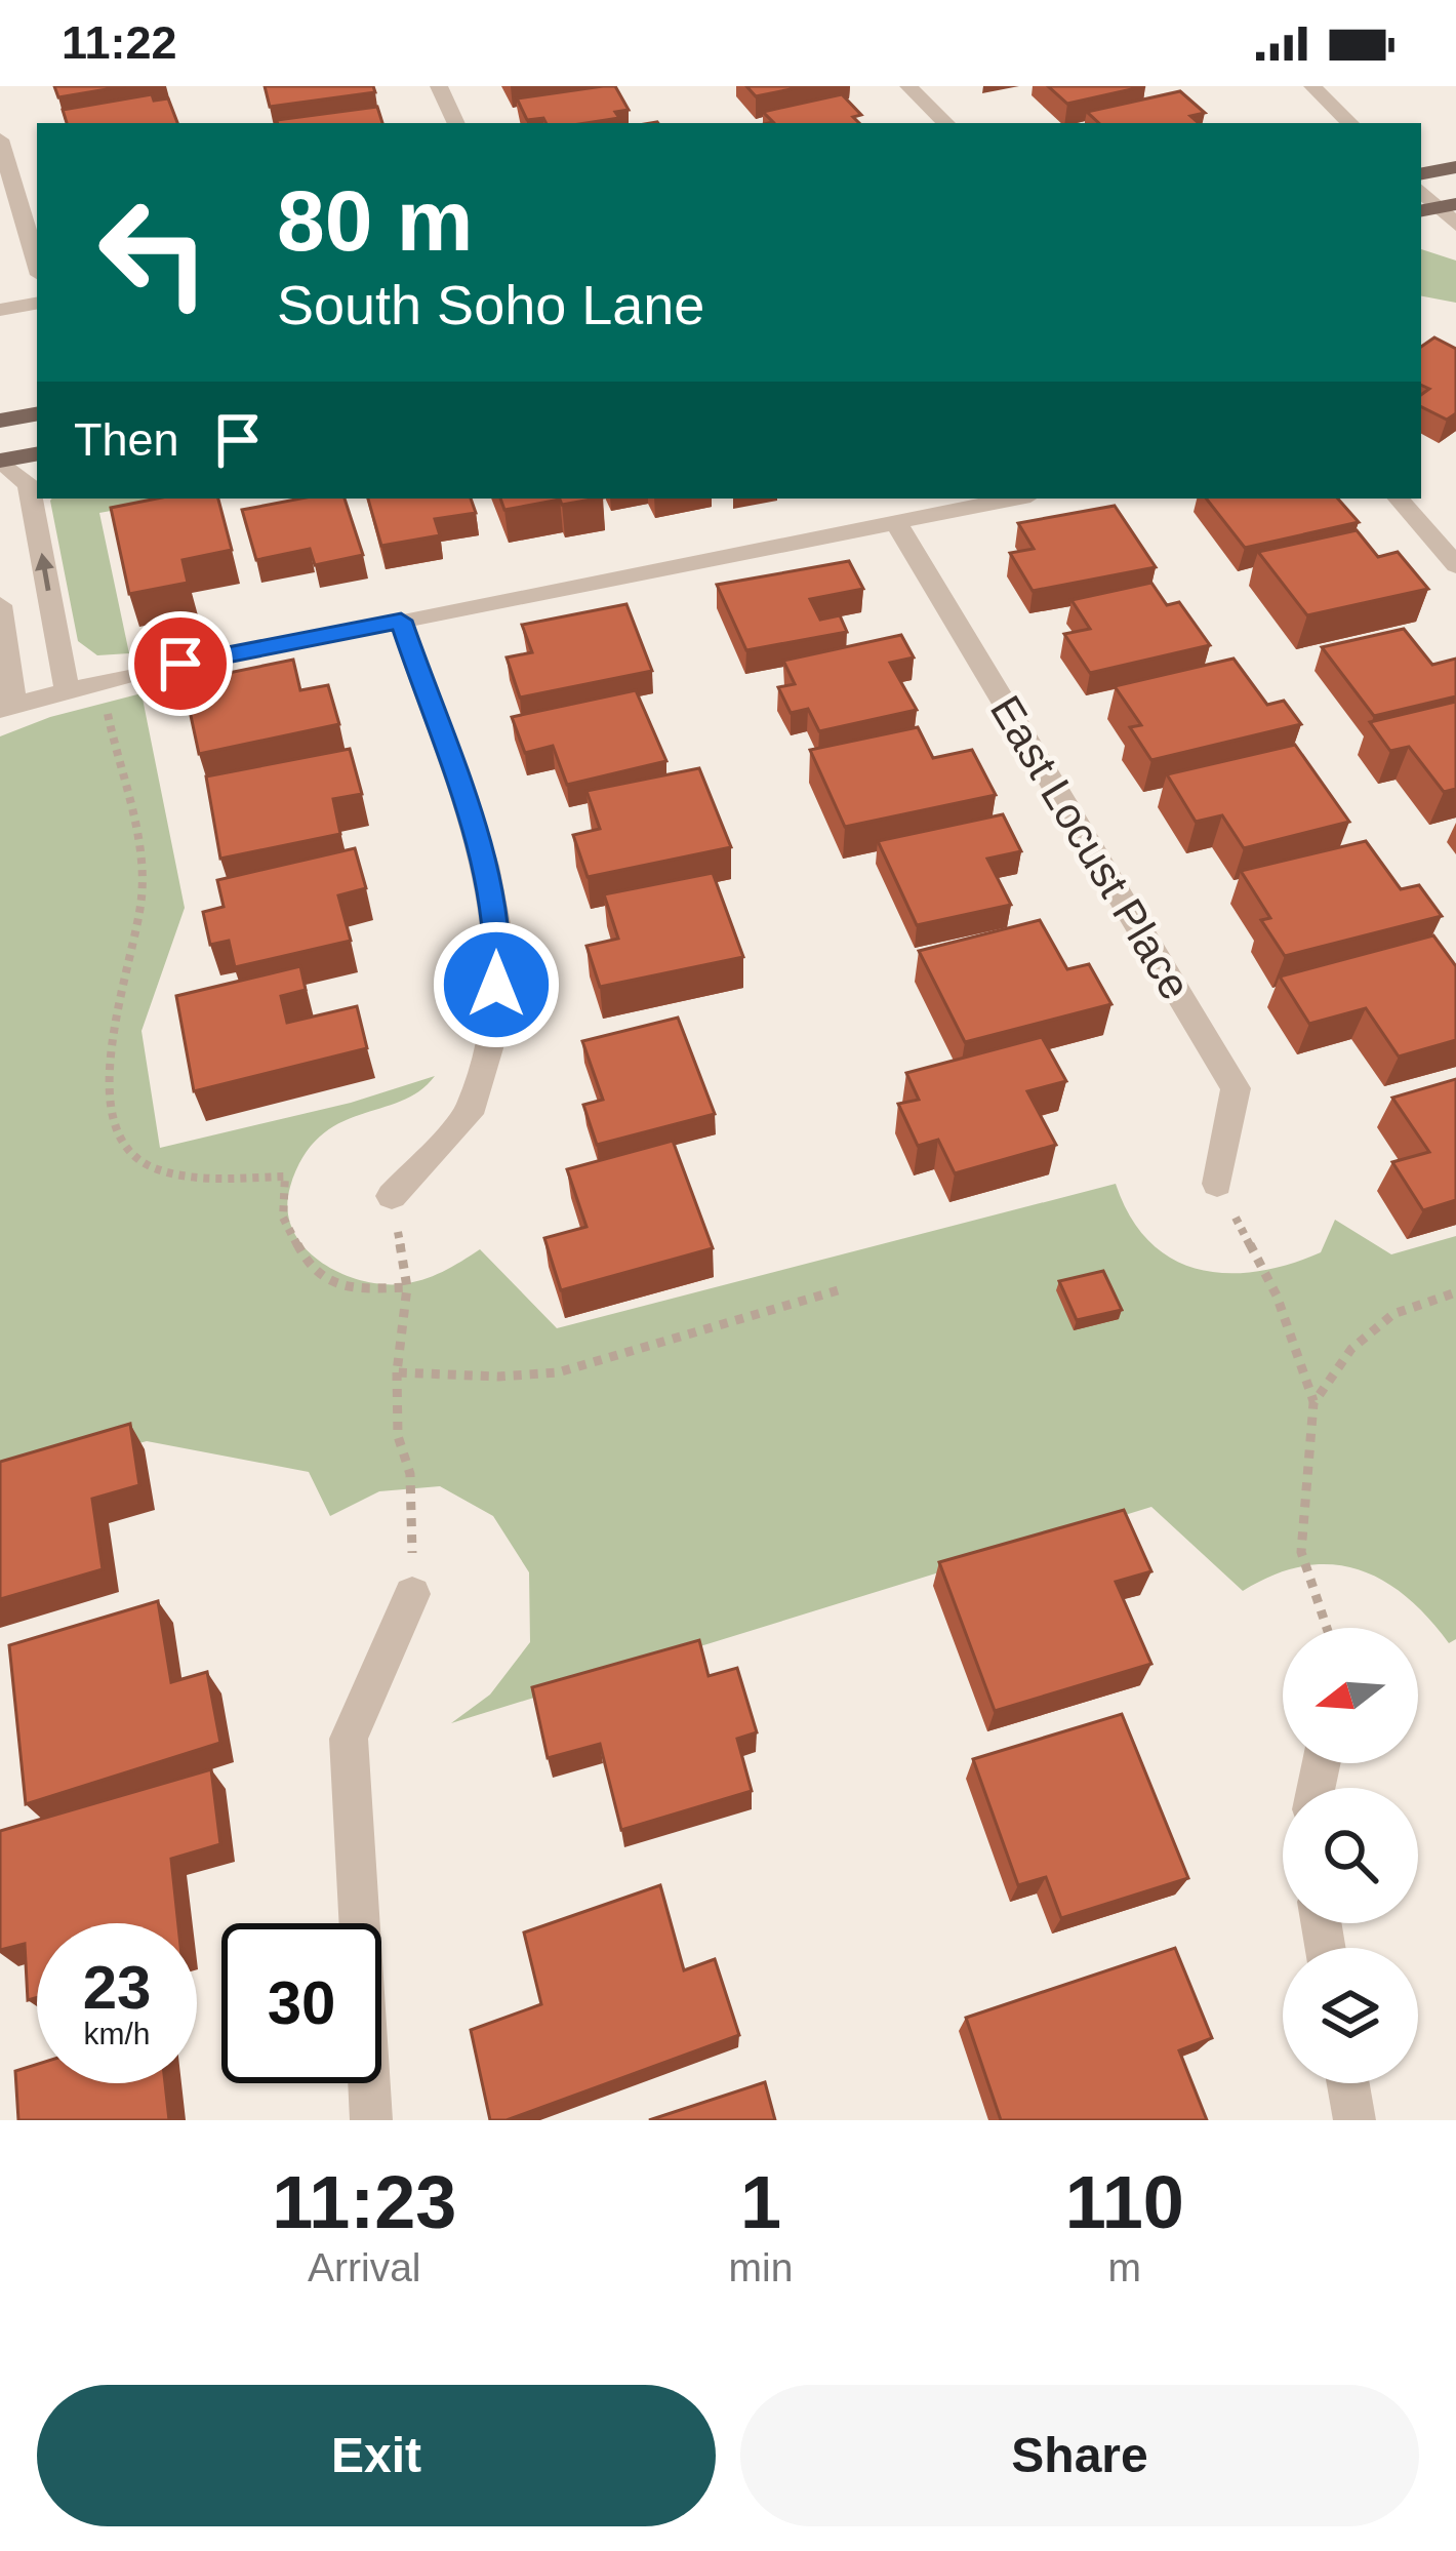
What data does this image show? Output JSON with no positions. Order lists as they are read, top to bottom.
{
  "streets": {
    "street": ["East Locust Place"]
  },
  "north": "left",
  "page": {
    "status": "11:22",
    "turn": ["80 m", "South Soho Lane"],
    "then": "Then",
    "speed": "23 km/h",
    "limit": "30",
    "eta": [
      "11:23",
      "Arrival",
      "1",
      "min",
      "110",
      "m"
    ],
    "buttons": ["Exit", "Share"]
  }
}
